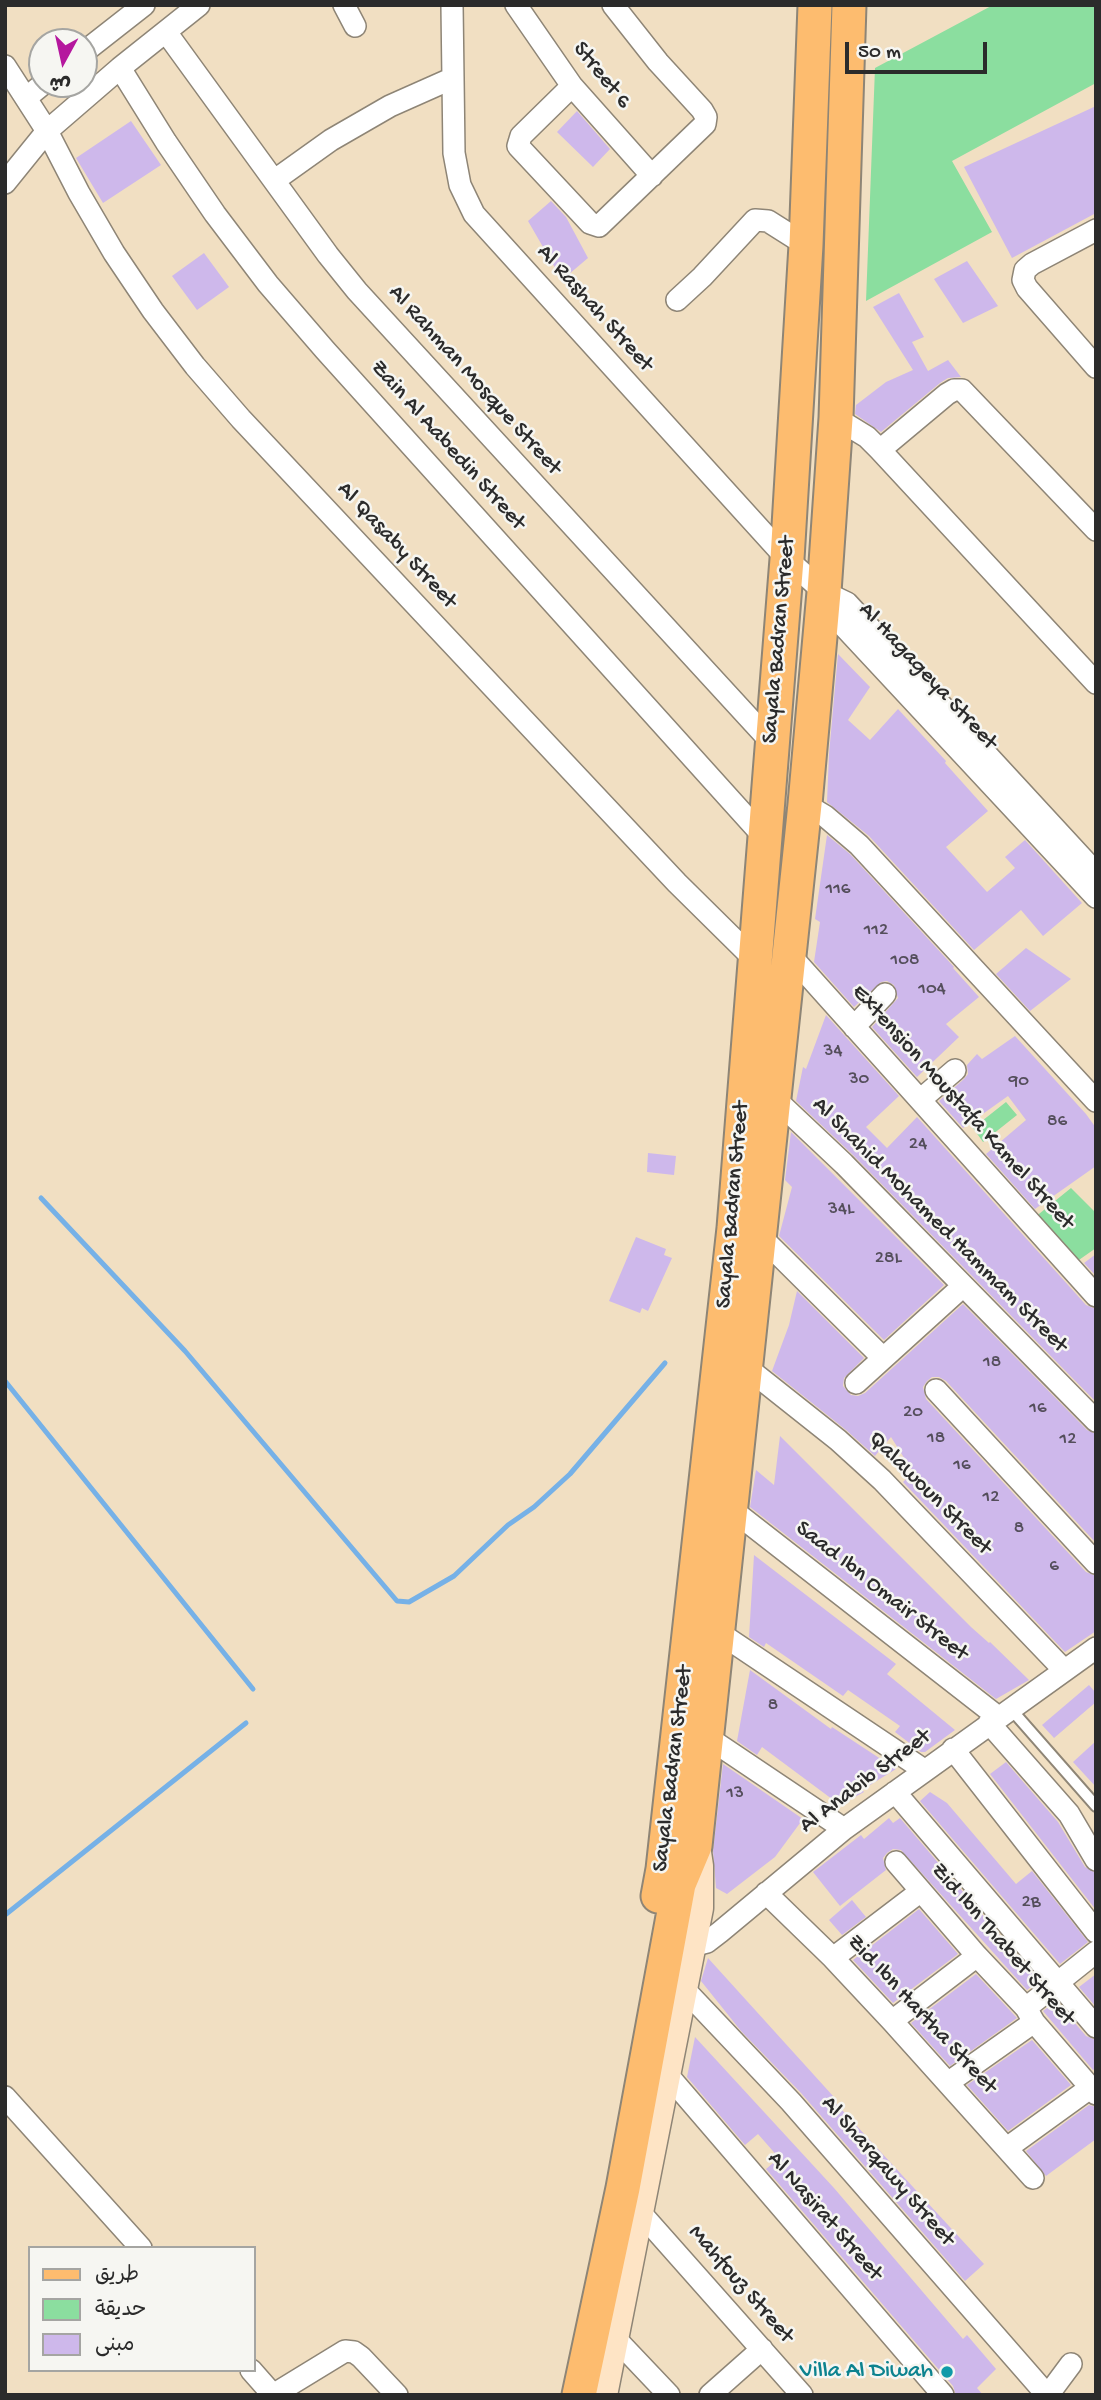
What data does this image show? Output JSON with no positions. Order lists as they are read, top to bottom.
{
  "streets": {
    "main road": ["Sayala Badran Street"],
    "street": [
      "Street 6",
      "Al Rashah Street",
      "Al Rahman Mosque Street",
      "Zain Al Aabedin Street",
      "Al Qasaby Street",
      "Al Hagageya Street",
      "Extension Moustafa Kamel Street",
      "Al Shahid Mohamed Hammam Street",
      "Qalawoun Street",
      "Saad Ibn Omair Street",
      "Al Anabib Street",
      "Zid Ibn Thabet Street",
      "Zid Ibn Hartha Street",
      "Al Sharqawy Street",
      "Al Nasirat Street",
      "Mahfouz Street"
    ]
  },
  "crossings": [
    ["Al Rashah Street", "Sayala Badran Street"],
    ["Al Rashah Street", "Al Hagageya Street"],
    ["Al Rahman Mosque Street", "Sayala Badran Street"],
    ["Zain Al Aabedin Street", "Sayala Badran Street"],
    ["Al Qasaby Street", "Sayala Badran Street"],
    ["Sayala Badran Street", "Al Hagageya Street"],
    ["Sayala Badran Street", "Extension Moustafa Kamel Street"],
    ["Sayala Badran Street", "Al Shahid Mohamed Hammam Street"],
    ["Sayala Badran Street", "Qalawoun Street"],
    ["Sayala Badran Street", "Saad Ibn Omair Street"],
    ["Sayala Badran Street", "Al Anabib Street"],
    ["Sayala Badran Street", "Al Sharqawy Street"],
    ["Sayala Badran Street", "Al Nasirat Street"],
    ["Sayala Badran Street", "Mahfouz Street"],
    ["Qalawoun Street", "Al Anabib Street"],
    ["Saad Ibn Omair Street", "Al Anabib Street"],
    ["Al Anabib Street", "Zid Ibn Hartha Street"]
  ],
  "places": ["Villa Al Diwah"],
  "house_numbers": [
    "116",
    "112",
    "108",
    "104",
    "34",
    "30",
    "90",
    "86",
    "24",
    "34L",
    "28L",
    "18",
    "16",
    "20",
    "18",
    "12",
    "16",
    "12",
    "8",
    "6",
    "8",
    "13",
    "2B"
  ],
  "legend": ["طريق", "حديقة", "مبنى"],
  "scale_bar": "50 m",
  "north": "bottom"
}
